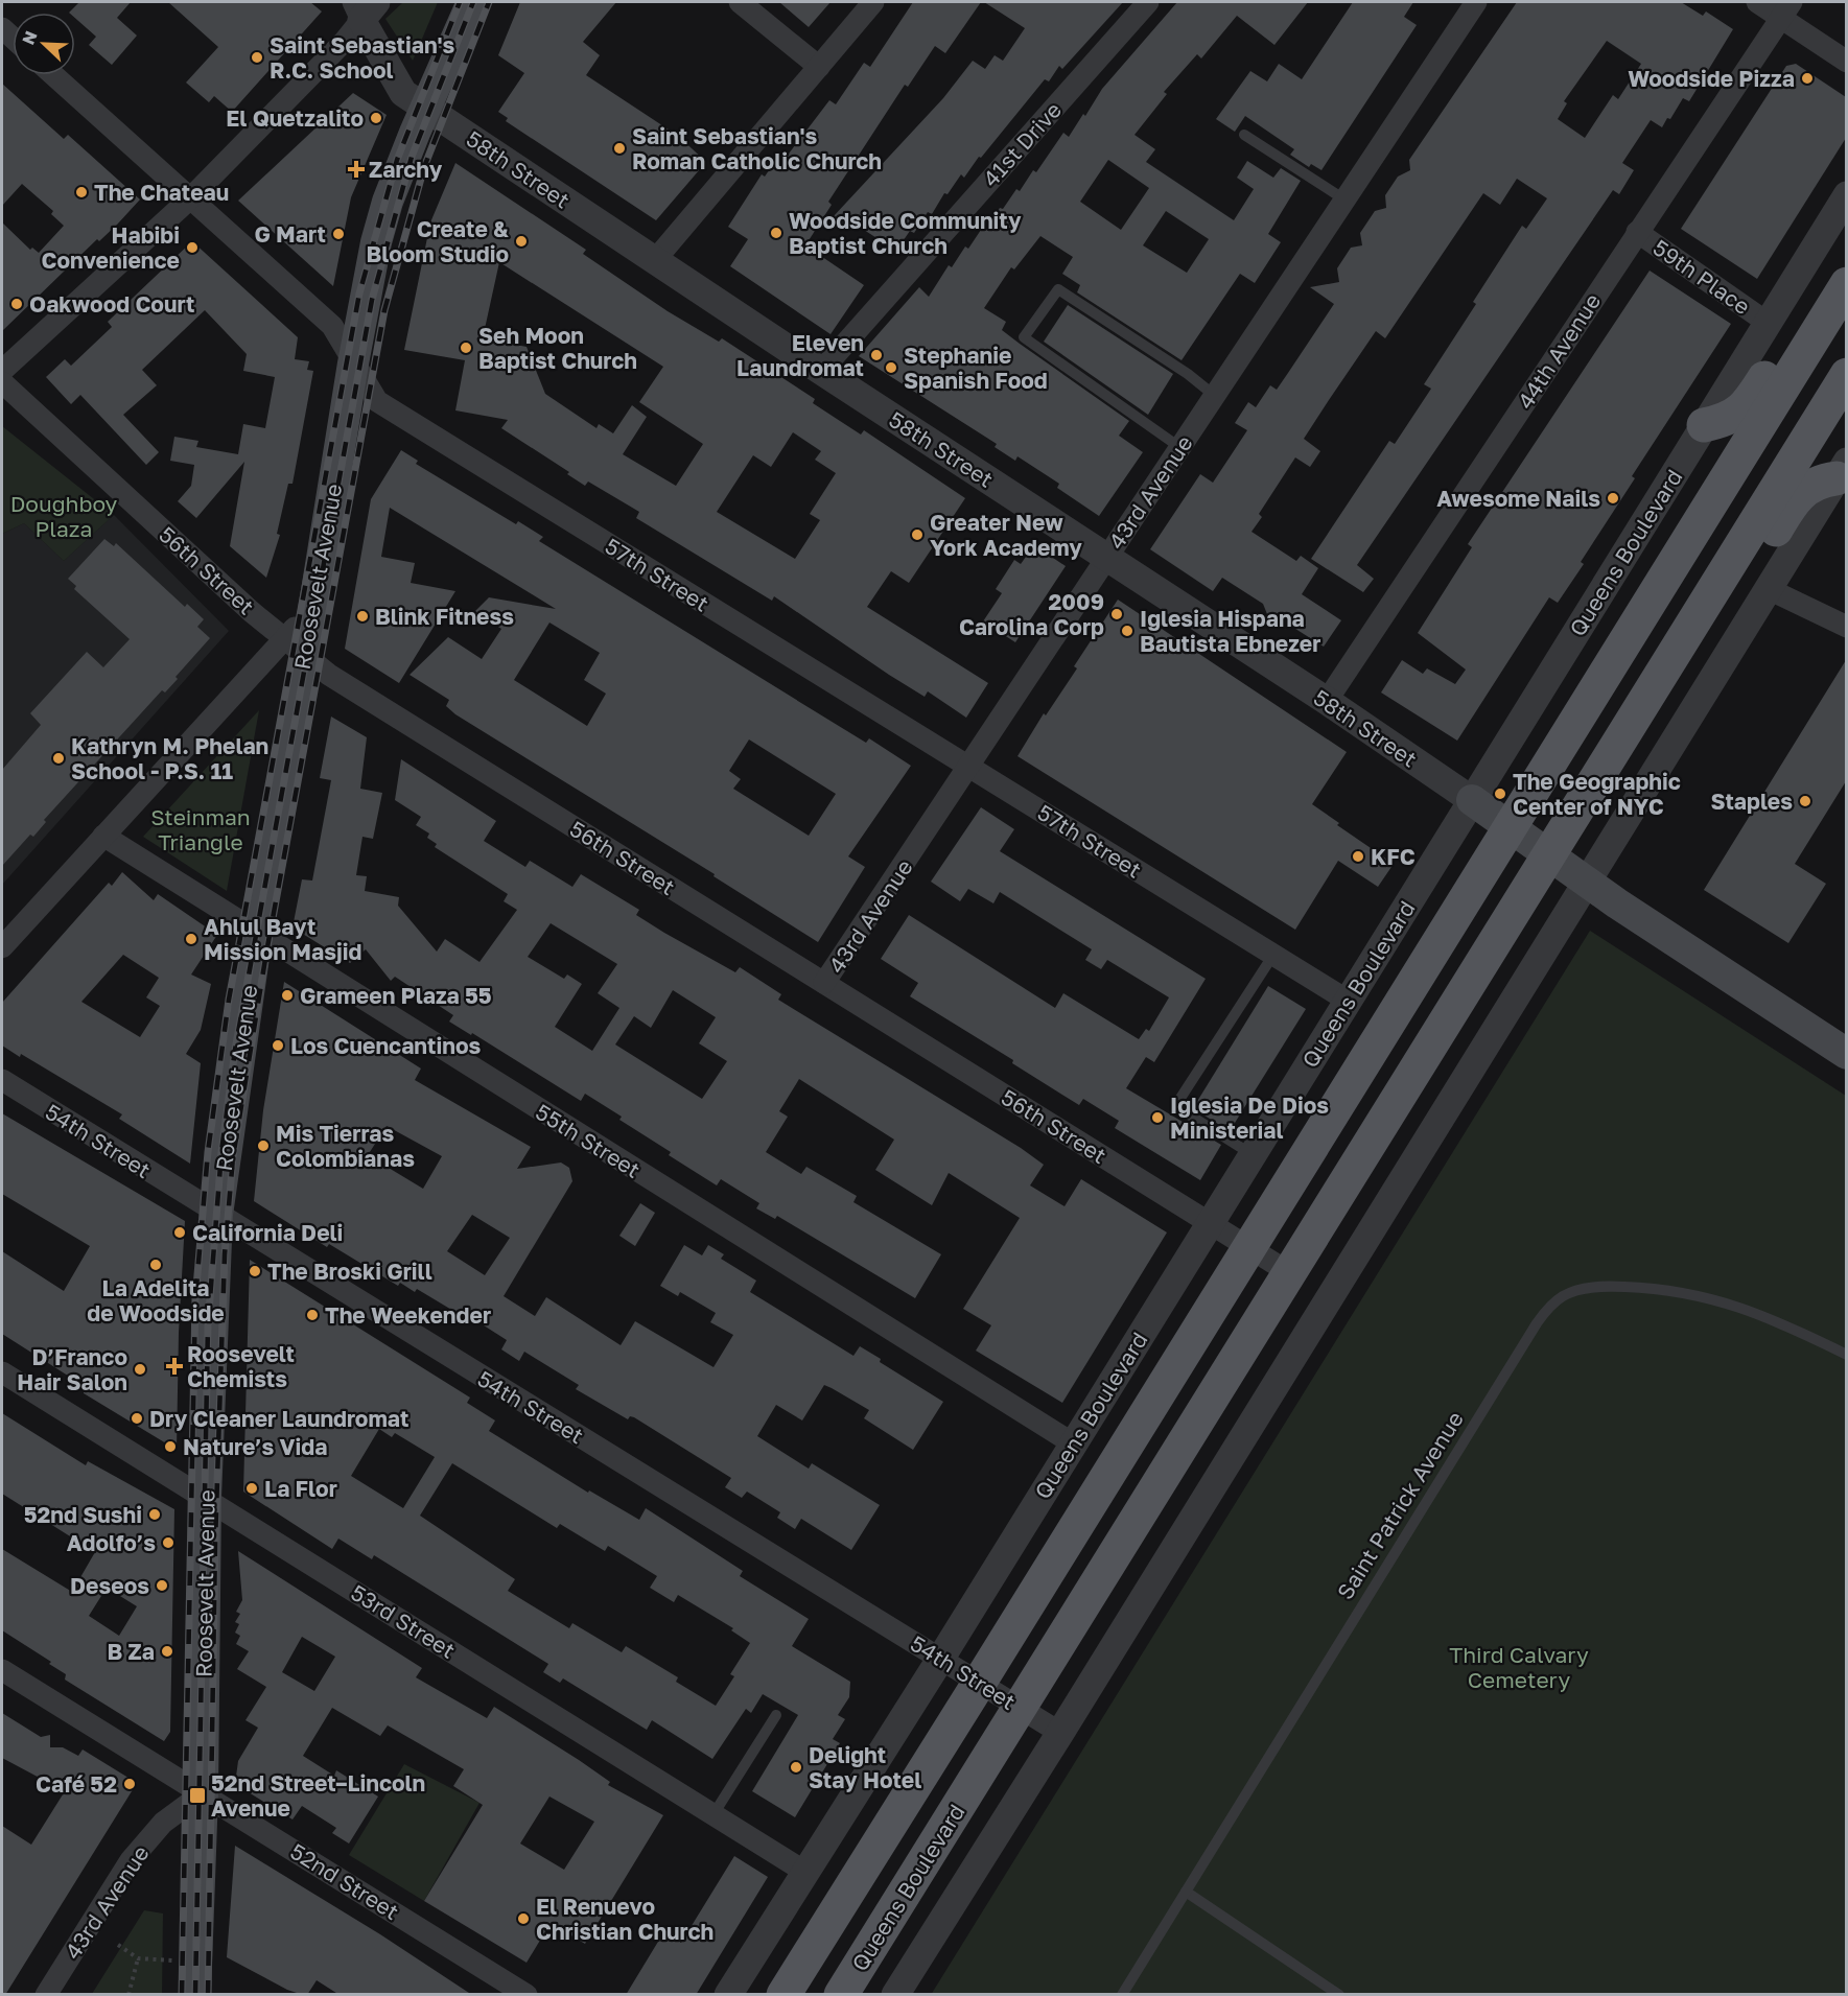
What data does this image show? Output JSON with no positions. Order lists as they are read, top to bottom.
{
  "streets": {
    "main road": ["58th Street", "Queens Boulevard", "Roosevelt Avenue"],
    "street": [
      "41st Drive",
      "59th Place",
      "44th Avenue",
      "43rd Avenue",
      "56th Street",
      "57th Street",
      "54th Street",
      "55th Street",
      "53rd Street",
      "52nd Street"
    ],
    "lane": ["Saint Patrick Avenue"]
  },
  "crossings": [
    ["41st Drive", "58th Street"],
    ["58th Street", "44th Avenue"],
    ["58th Street", "43rd Avenue"],
    ["58th Street", "Queens Boulevard"],
    ["58th Street", "Roosevelt Avenue"],
    ["59th Place", "44th Avenue"],
    ["59th Place", "Queens Boulevard"],
    ["43rd Avenue", "56th Street"],
    ["43rd Avenue", "57th Street"],
    ["43rd Avenue", "Roosevelt Avenue"],
    ["43rd Avenue", "52nd Street"],
    ["Queens Boulevard", "56th Street"],
    ["Queens Boulevard", "57th Street"],
    ["Queens Boulevard", "54th Street"],
    ["Queens Boulevard", "55th Street"],
    ["Queens Boulevard", "53rd Street"],
    ["56th Street", "Roosevelt Avenue"],
    ["57th Street", "Roosevelt Avenue"],
    ["Roosevelt Avenue", "54th Street"],
    ["Roosevelt Avenue", "55th Street"],
    ["Roosevelt Avenue", "53rd Street"],
    ["Roosevelt Avenue", "52nd Street"]
  ],
  "parks": ["Doughboy Plaza", "Steinman Triangle", "Third Calvary Cemetery"],
  "places": {
    "other": [
      "Saint Sebastian's R.C. School",
      "Woodside Pizza",
      "El Quetzalito",
      "Saint Sebastian's Roman Catholic Church",
      "The Chateau",
      "Woodside Community Baptist Church",
      "G Mart",
      "Create & Bloom Studio",
      "Habibi Convenience",
      "Oakwood Court",
      "Seh Moon Baptist Church",
      "Eleven Laundromat",
      "Stephanie Spanish Food",
      "Awesome Nails",
      "Greater New York Academy",
      "2009 Carolina Corp",
      "Blink Fitness",
      "Iglesia Hispana Bautista Ebnezer",
      "Kathryn M. Phelan School - P.S. 11",
      "The Geographic Center of NYC",
      "Staples",
      "KFC",
      "Ahlul Bayt Mission Masjid",
      "Grameen Plaza 55",
      "Los Cuencantinos",
      "Iglesia De Dios Ministerial",
      "Mis Tierras Colombianas",
      "California Deli",
      "La Adelita de Woodside",
      "The Broski Grill",
      "The Weekender",
      "D’Franco Hair Salon",
      "Dry Cleaner Laundromat",
      "Nature’s Vida",
      "La Flor",
      "52nd Sushi",
      "Adolfo’s",
      "Deseos",
      "B Za",
      "Delight Stay Hotel",
      "Café 52",
      "El Renuevo Christian Church"
    ],
    "health": ["Zarchy", "Roosevelt Chemists"],
    "transit": ["52nd Street–Lincoln Avenue"]
  },
  "north": "top left"
}
